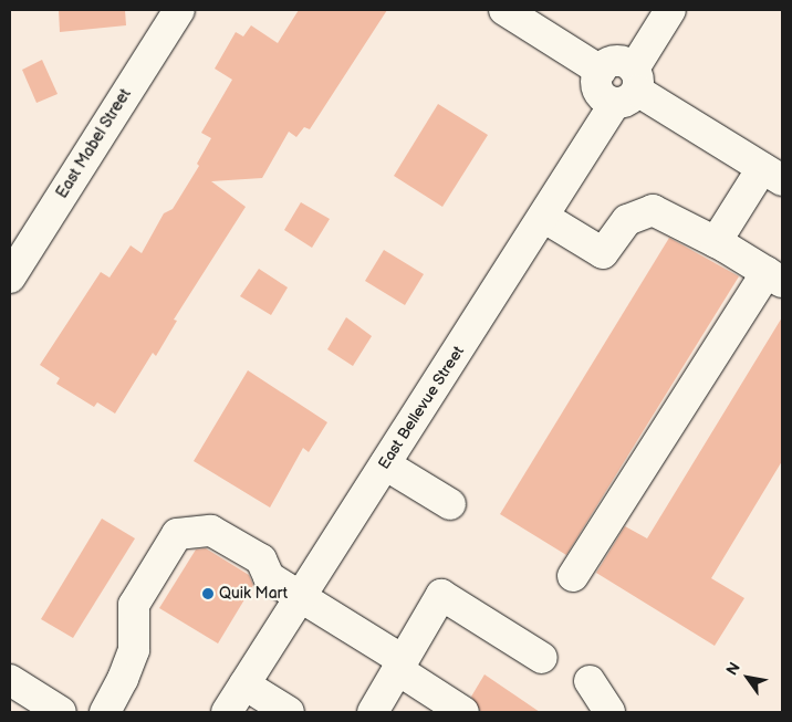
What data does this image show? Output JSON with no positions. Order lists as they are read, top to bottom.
{
  "streets": {
    "street": ["East Mabel Street", "East Bellevue Street"]
  },
  "places": ["Quik Mart"],
  "north": "top left"
}
